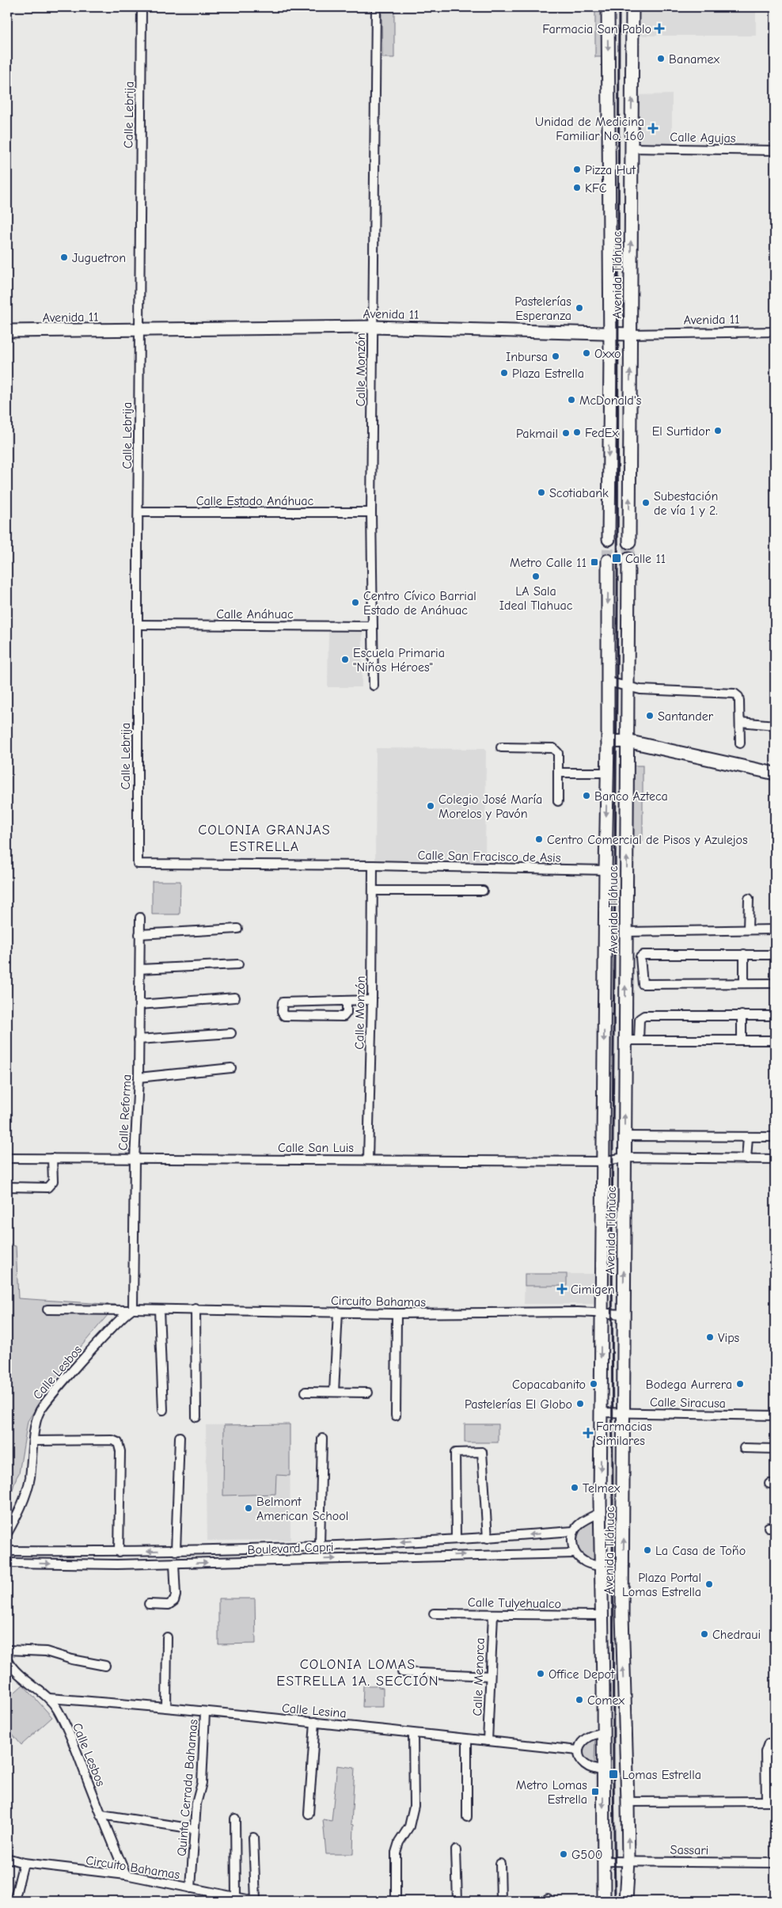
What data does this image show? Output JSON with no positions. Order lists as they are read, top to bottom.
{
  "streets": {
    "main road": ["Avenida Tláhuac", "Avenida 11"],
    "street": [
      "Calle Lebrija",
      "Calle Agujas",
      "Calle Monzón",
      "Calle Estado Anáhuac",
      "Calle Anáhuac",
      "Calle San Fracisco de Asis",
      "Calle Reforma",
      "Calle San Luis",
      "Circuito Bahamas",
      "Calle Lesbos",
      "Calle Siracusa",
      "Boulevard Capri",
      "Calle Tulyehualco",
      "Calle Menorca",
      "Calle Lesina",
      "Quinta Cerrada Bahamas",
      "Sassari"
    ]
  },
  "crossings": [
    ["Calle Lebrija", "Avenida 11"],
    ["Calle Lebrija", "Calle Estado Anáhuac"],
    ["Calle Lebrija", "Calle Anáhuac"],
    ["Calle Lebrija", "Calle San Fracisco de Asis"],
    ["Calle Agujas", "Avenida Tláhuac"],
    ["Avenida Tláhuac", "Avenida 11"],
    ["Avenida Tláhuac", "Calle San Fracisco de Asis"],
    ["Avenida Tláhuac", "Calle San Luis"],
    ["Avenida Tláhuac", "Circuito Bahamas"],
    ["Avenida Tláhuac", "Calle Siracusa"],
    ["Avenida Tláhuac", "Sassari"],
    ["Avenida 11", "Calle Monzón"],
    ["Calle Monzón", "Calle Estado Anáhuac"],
    ["Calle Monzón", "Calle Anáhuac"],
    ["Calle Monzón", "Calle San Fracisco de Asis"],
    ["Calle Monzón", "Calle San Luis"],
    ["Calle Reforma", "Calle San Luis"],
    ["Calle Reforma", "Circuito Bahamas"],
    ["Calle Reforma", "Calle Lesbos"],
    ["Circuito Bahamas", "Calle Lesbos"],
    ["Circuito Bahamas", "Quinta Cerrada Bahamas"],
    ["Calle Lesbos", "Calle Lesina"],
    ["Calle Tulyehualco", "Calle Menorca"],
    ["Calle Menorca", "Calle Lesina"],
    ["Calle Lesina", "Quinta Cerrada Bahamas"]
  ],
  "districts": ["COLONIA GRANJAS ESTRELLA", "COLONIA LOMAS ESTRELLA 1A. SECCIÓN"],
  "places": {
    "health": [
      "Farmacia San Pablo",
      "Unidad de Medicina Familiar No. 160",
      "Cimigen",
      "Farmacias Similares"
    ],
    "other": [
      "Banamex",
      "Pizza Hut",
      "KFC",
      "Juguetron",
      "Pastelerías Esperanza",
      "Oxxo",
      "Inbursa",
      "Plaza Estrella",
      "McDonald's",
      "El Surtidor",
      "FedEx",
      "Pakmail",
      "Scotiabank",
      "Subestación de vía 1 y 2.",
      "LA Sala Ideal Tlahuac",
      "Centro Cívico Barrial Estado de Anáhuac",
      "Escuela Primaria \"Niños Héroes\"",
      "Santander",
      "Banco Azteca",
      "Colegio José María Morelos y Pavón",
      "Centro Comercial de Pisos y Azulejos",
      "Vips",
      "Copacabanito",
      "Bodega Aurrera",
      "Pastelerías El Globo",
      "Telmex",
      "Belmont American School",
      "La Casa de Toño",
      "Plaza Portal Lomas Estrella",
      "Chedraui",
      "Office Depot",
      "Comex",
      "G500"
    ],
    "transit": [
      "Calle 11",
      "Metro Calle 11",
      "Lomas Estrella",
      "Metro Lomas Estrella"
    ]
  }
}
